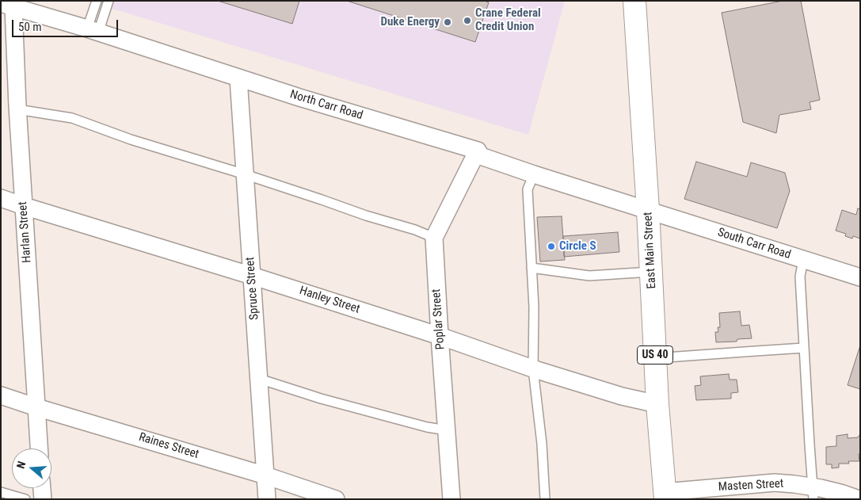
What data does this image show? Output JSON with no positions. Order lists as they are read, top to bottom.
{
  "streets": {
    "main road": ["East Main Street", "US 40"],
    "street": [
      "North Carr Road",
      "Harlan Street",
      "South Carr Road",
      "Spruce Street",
      "Hanley Street",
      "Poplar Street",
      "Raines Street",
      "Masten Street"
    ]
  },
  "crossings": [
    ["North Carr Road", "Harlan Street"],
    ["North Carr Road", "South Carr Road"],
    ["North Carr Road", "East Main Street"],
    ["North Carr Road", "Spruce Street"],
    ["North Carr Road", "Poplar Street"],
    ["Harlan Street", "Hanley Street"],
    ["Harlan Street", "Raines Street"],
    ["South Carr Road", "East Main Street"],
    ["East Main Street", "Hanley Street"],
    ["East Main Street", "Masten Street"],
    ["Spruce Street", "Hanley Street"],
    ["Spruce Street", "Raines Street"],
    ["Hanley Street", "Poplar Street"]
  ],
  "places": ["Crane Federal Credit Union", "Duke Energy", "Circle S"],
  "scale_bar": "50 m",
  "north": "left"
}
